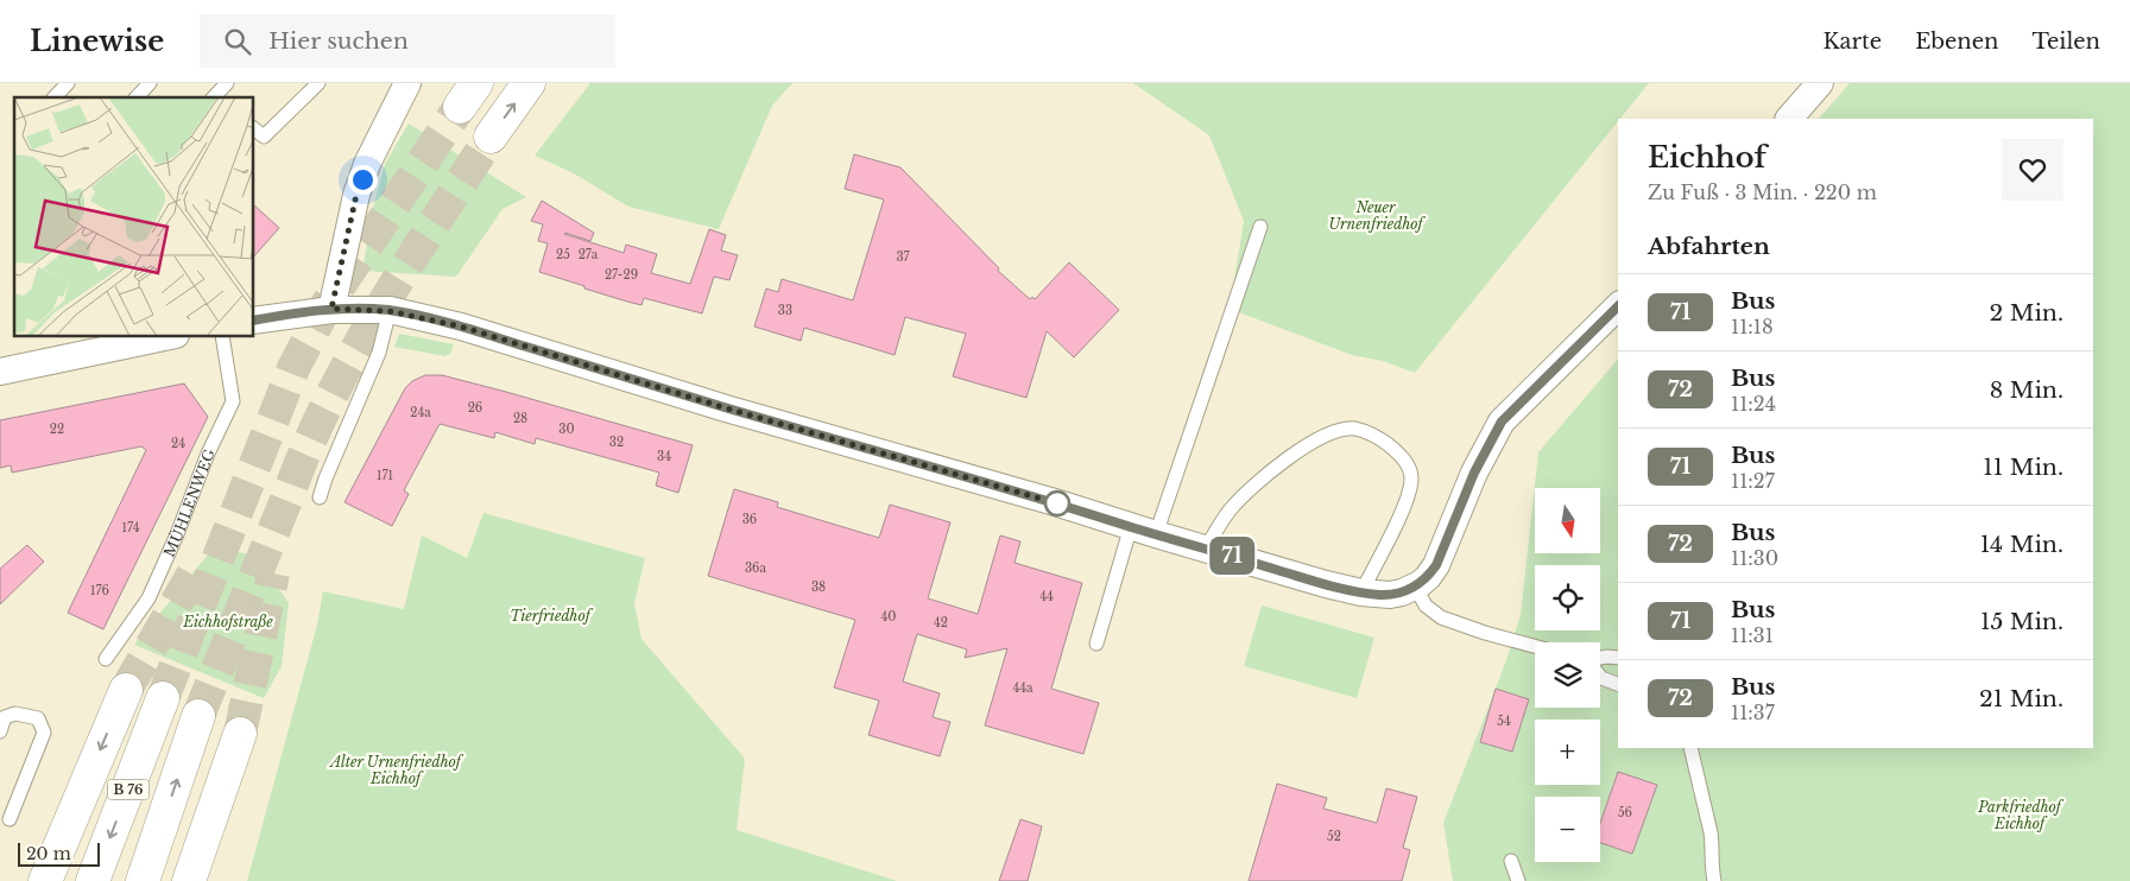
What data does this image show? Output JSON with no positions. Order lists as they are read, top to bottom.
{
  "streets": {
    "highway": ["B 76"],
    "lane": ["MÜHLENWEG"]
  },
  "parks": [
    "Neuer Urnenfriedhof",
    "Tierfriedhof",
    "Eichhofstraße",
    "Alter Urnenfriedhof Eichhof",
    "Parkfriedhof Eichhof"
  ],
  "lines": ["bus line 71"],
  "house_numbers": [
    "25",
    "27a",
    "37",
    "27-29",
    "33",
    "26",
    "24a",
    "28",
    "22",
    "30",
    "32",
    "24",
    "34",
    "171",
    "36",
    "174",
    "36a",
    "38",
    "176",
    "44",
    "40",
    "42",
    "44a",
    "54",
    "56",
    "52"
  ],
  "scale_bar": "20 m",
  "north": "bottom",
  "page": {
    "header": "Linewise",
    "search": "Hier suchen",
    "nav": ["Karte", "Ebenen", "Teilen"],
    "on_map": "71",
    "heading": [
      ["Eichhof", "Zu Fuß · 3 Min. · 220 m"],
      "Abfahrten"
    ],
    "list": [
      {
        "mark": "71",
        "name": "Bus",
        "note": "11:18",
        "value": "2 Min."
      },
      {
        "mark": "72",
        "name": "Bus",
        "note": "11:24",
        "value": "8 Min."
      },
      {
        "mark": "71",
        "name": "Bus",
        "note": "11:27",
        "value": "11 Min."
      },
      {
        "mark": "72",
        "name": "Bus",
        "note": "11:30",
        "value": "14 Min."
      },
      {
        "mark": "71",
        "name": "Bus",
        "note": "11:31",
        "value": "15 Min."
      },
      {
        "mark": "72",
        "name": "Bus",
        "note": "11:37",
        "value": "21 Min."
      }
    ],
    "map_buttons": ["+", "−"],
    "scale": "20 m"
  }
}
